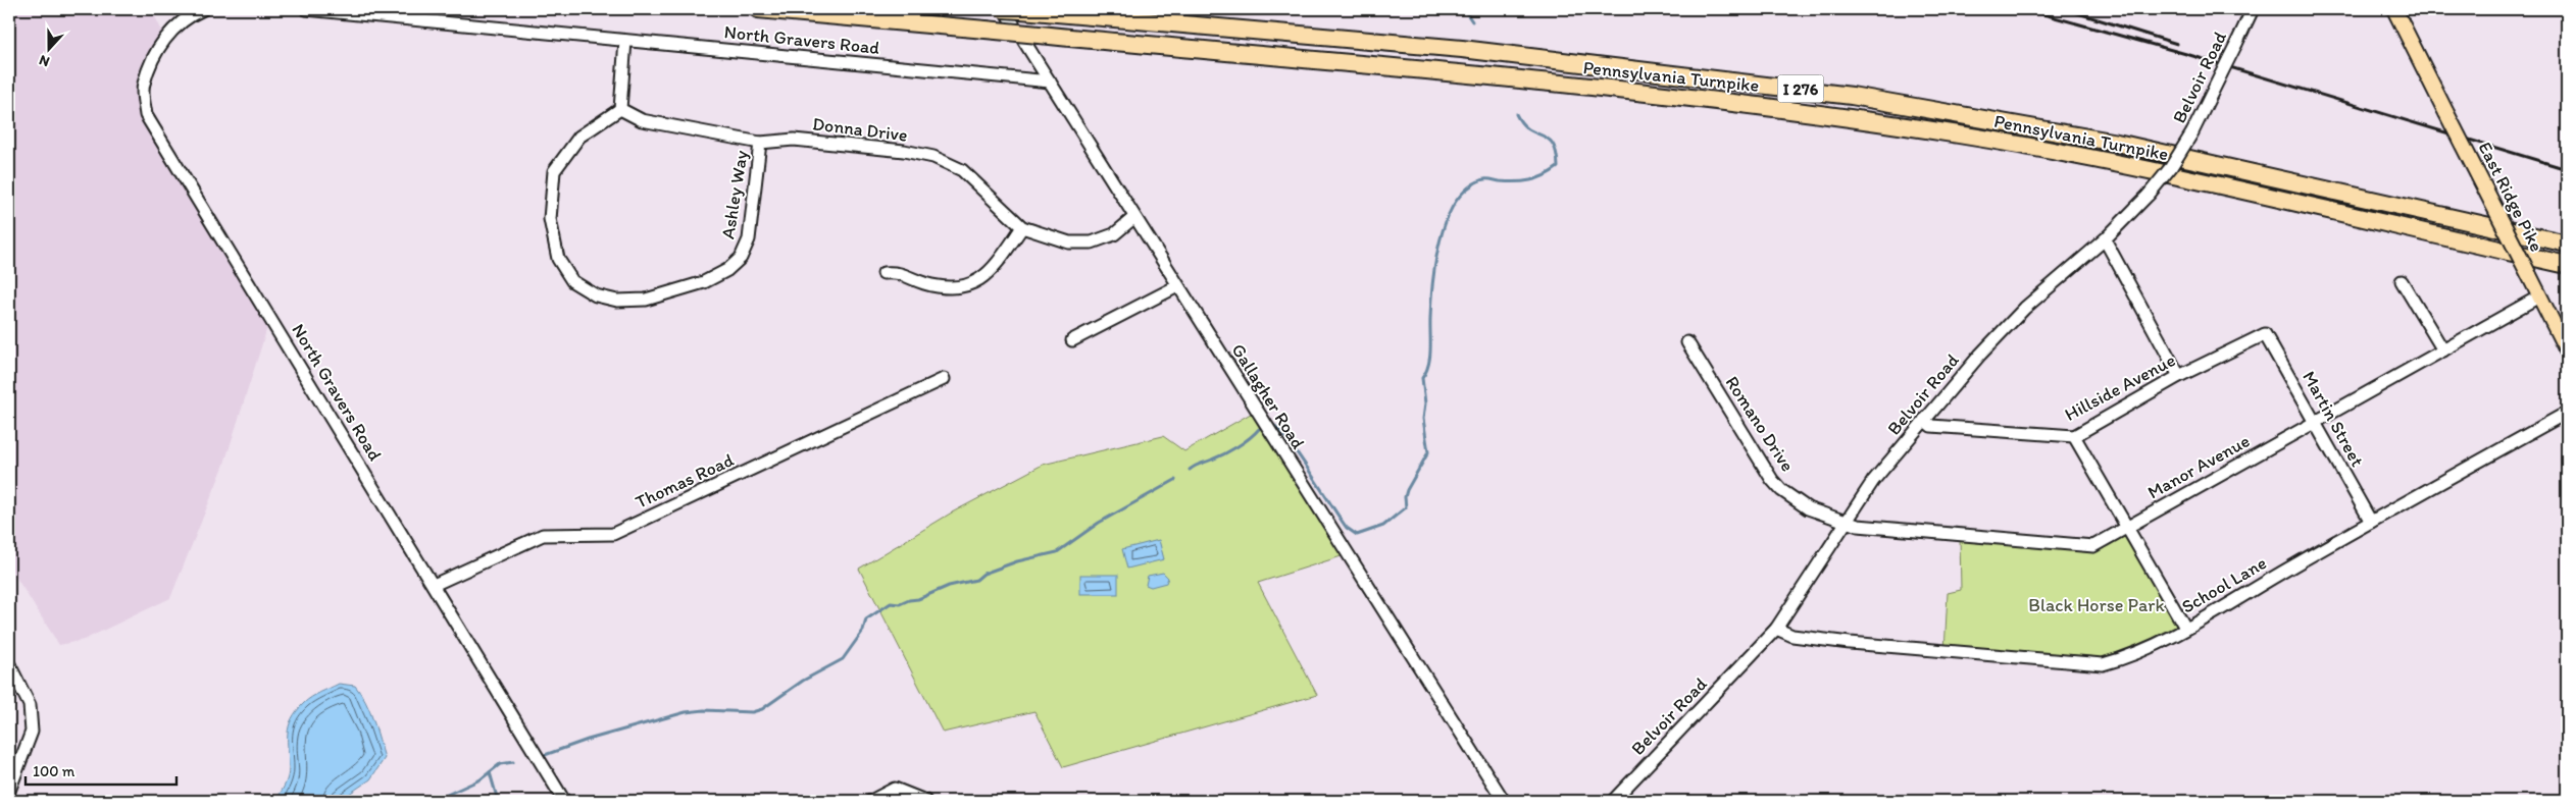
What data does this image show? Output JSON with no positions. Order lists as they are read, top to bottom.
{
  "streets": {
    "highway": ["Pennsylvania Turnpike", "I 276"],
    "main road": ["East Ridge Pike"],
    "street": [
      "North Gravers Road",
      "Belvoir Road",
      "Donna Drive",
      "Ashley Way",
      "Hillside Avenue",
      "Gallagher Road",
      "Martin Street",
      "Romano Drive",
      "Manor Avenue",
      "Thomas Road",
      "School Lane"
    ]
  },
  "crossings": [
    ["North Gravers Road", "Gallagher Road"],
    ["North Gravers Road", "Thomas Road"],
    ["Pennsylvania Turnpike", "Gallagher Road"],
    ["Belvoir Road", "Hillside Avenue"],
    ["Belvoir Road", "Romano Drive"],
    ["Belvoir Road", "Manor Avenue"],
    ["Belvoir Road", "School Lane"],
    ["Donna Drive", "Ashley Way"],
    ["Donna Drive", "Gallagher Road"],
    ["East Ridge Pike", "Manor Avenue"],
    ["Hillside Avenue", "Martin Street"],
    ["Martin Street", "Manor Avenue"],
    ["Martin Street", "School Lane"],
    ["Romano Drive", "Manor Avenue"]
  ],
  "parks": ["Black Horse Park"],
  "scale_bar": "100 m",
  "north": "bottom"
}
